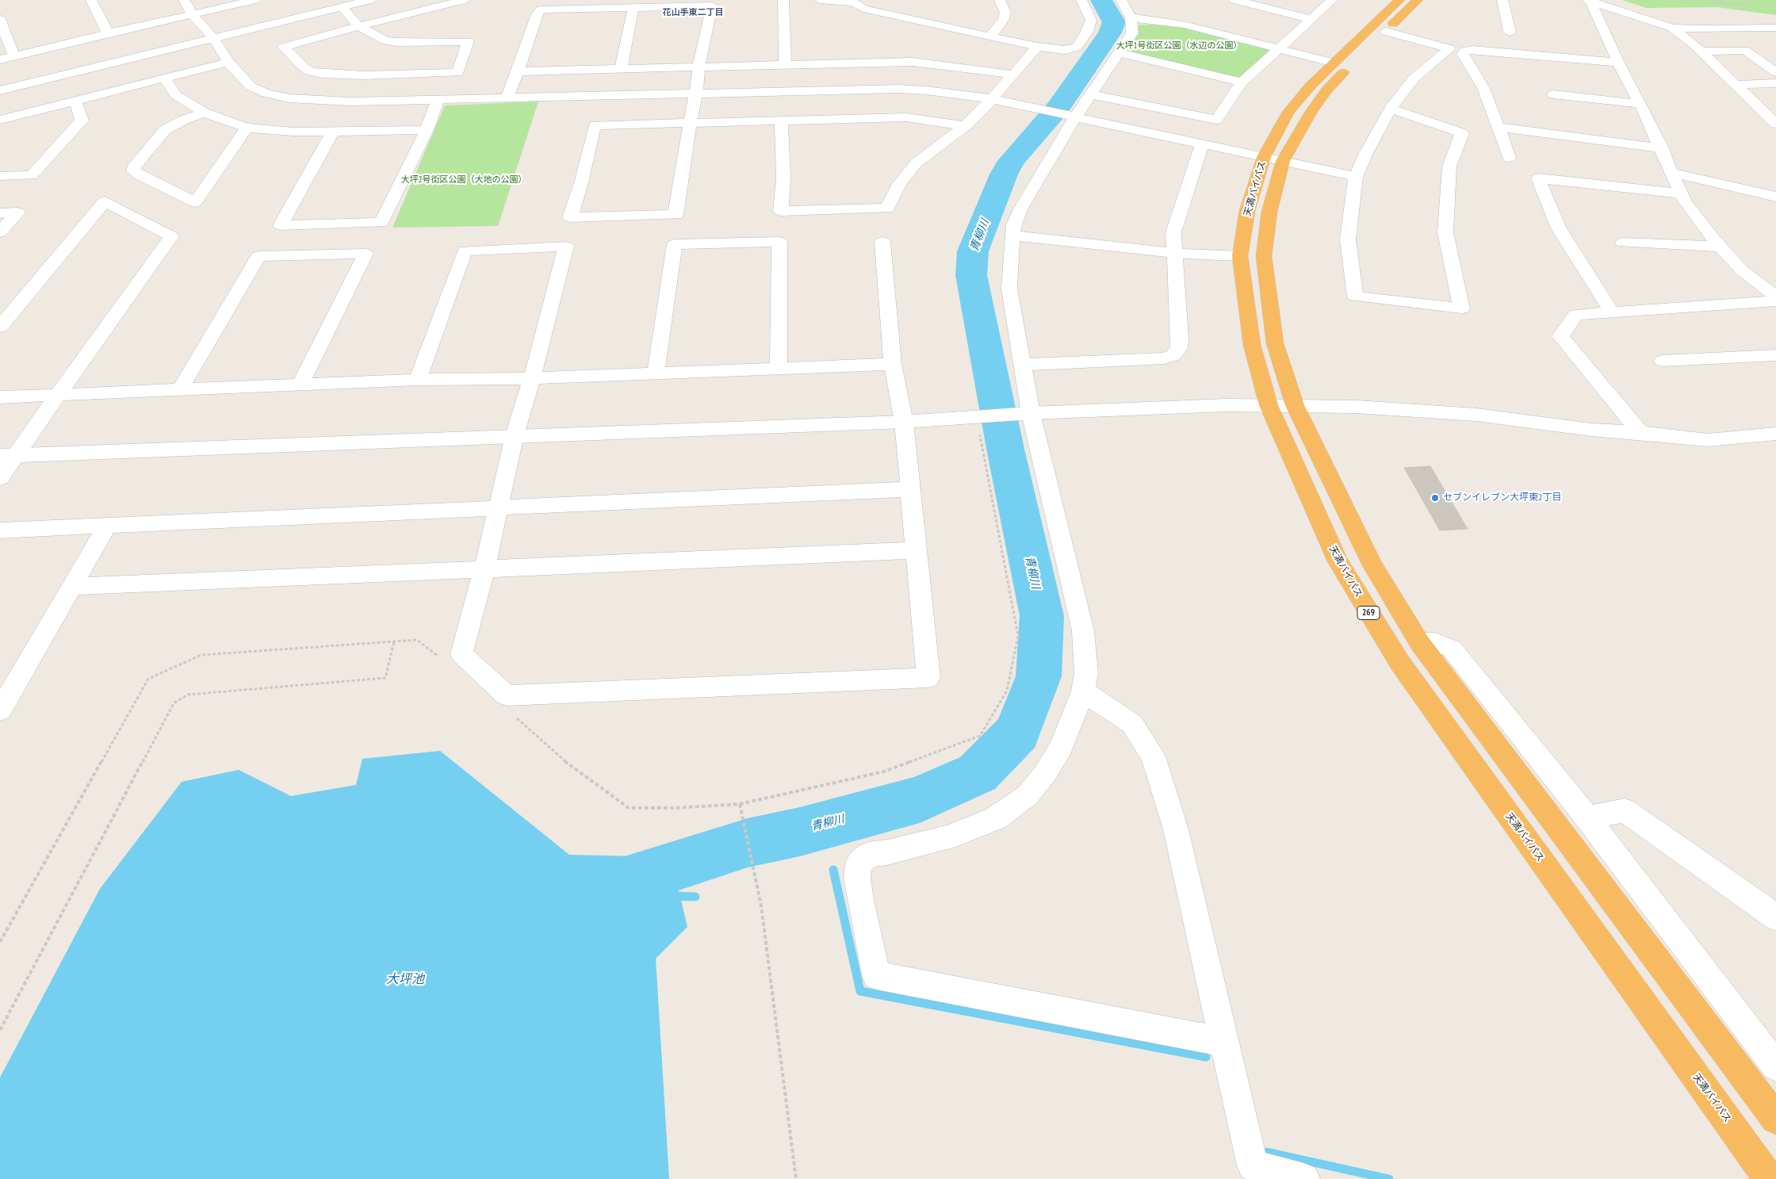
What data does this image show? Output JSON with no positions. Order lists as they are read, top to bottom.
{
  "streets": {
    "highway": ["天満バイパス", "269"]
  },
  "districts": ["花山手東二丁目"],
  "water": ["青柳川", "大坪池"],
  "parks": ["大坪1号街区公園（水辺の公園）", "大坪2号街区公園（大地の公園）"],
  "places": ["セブンイレブン大坪東2丁目"]
}
